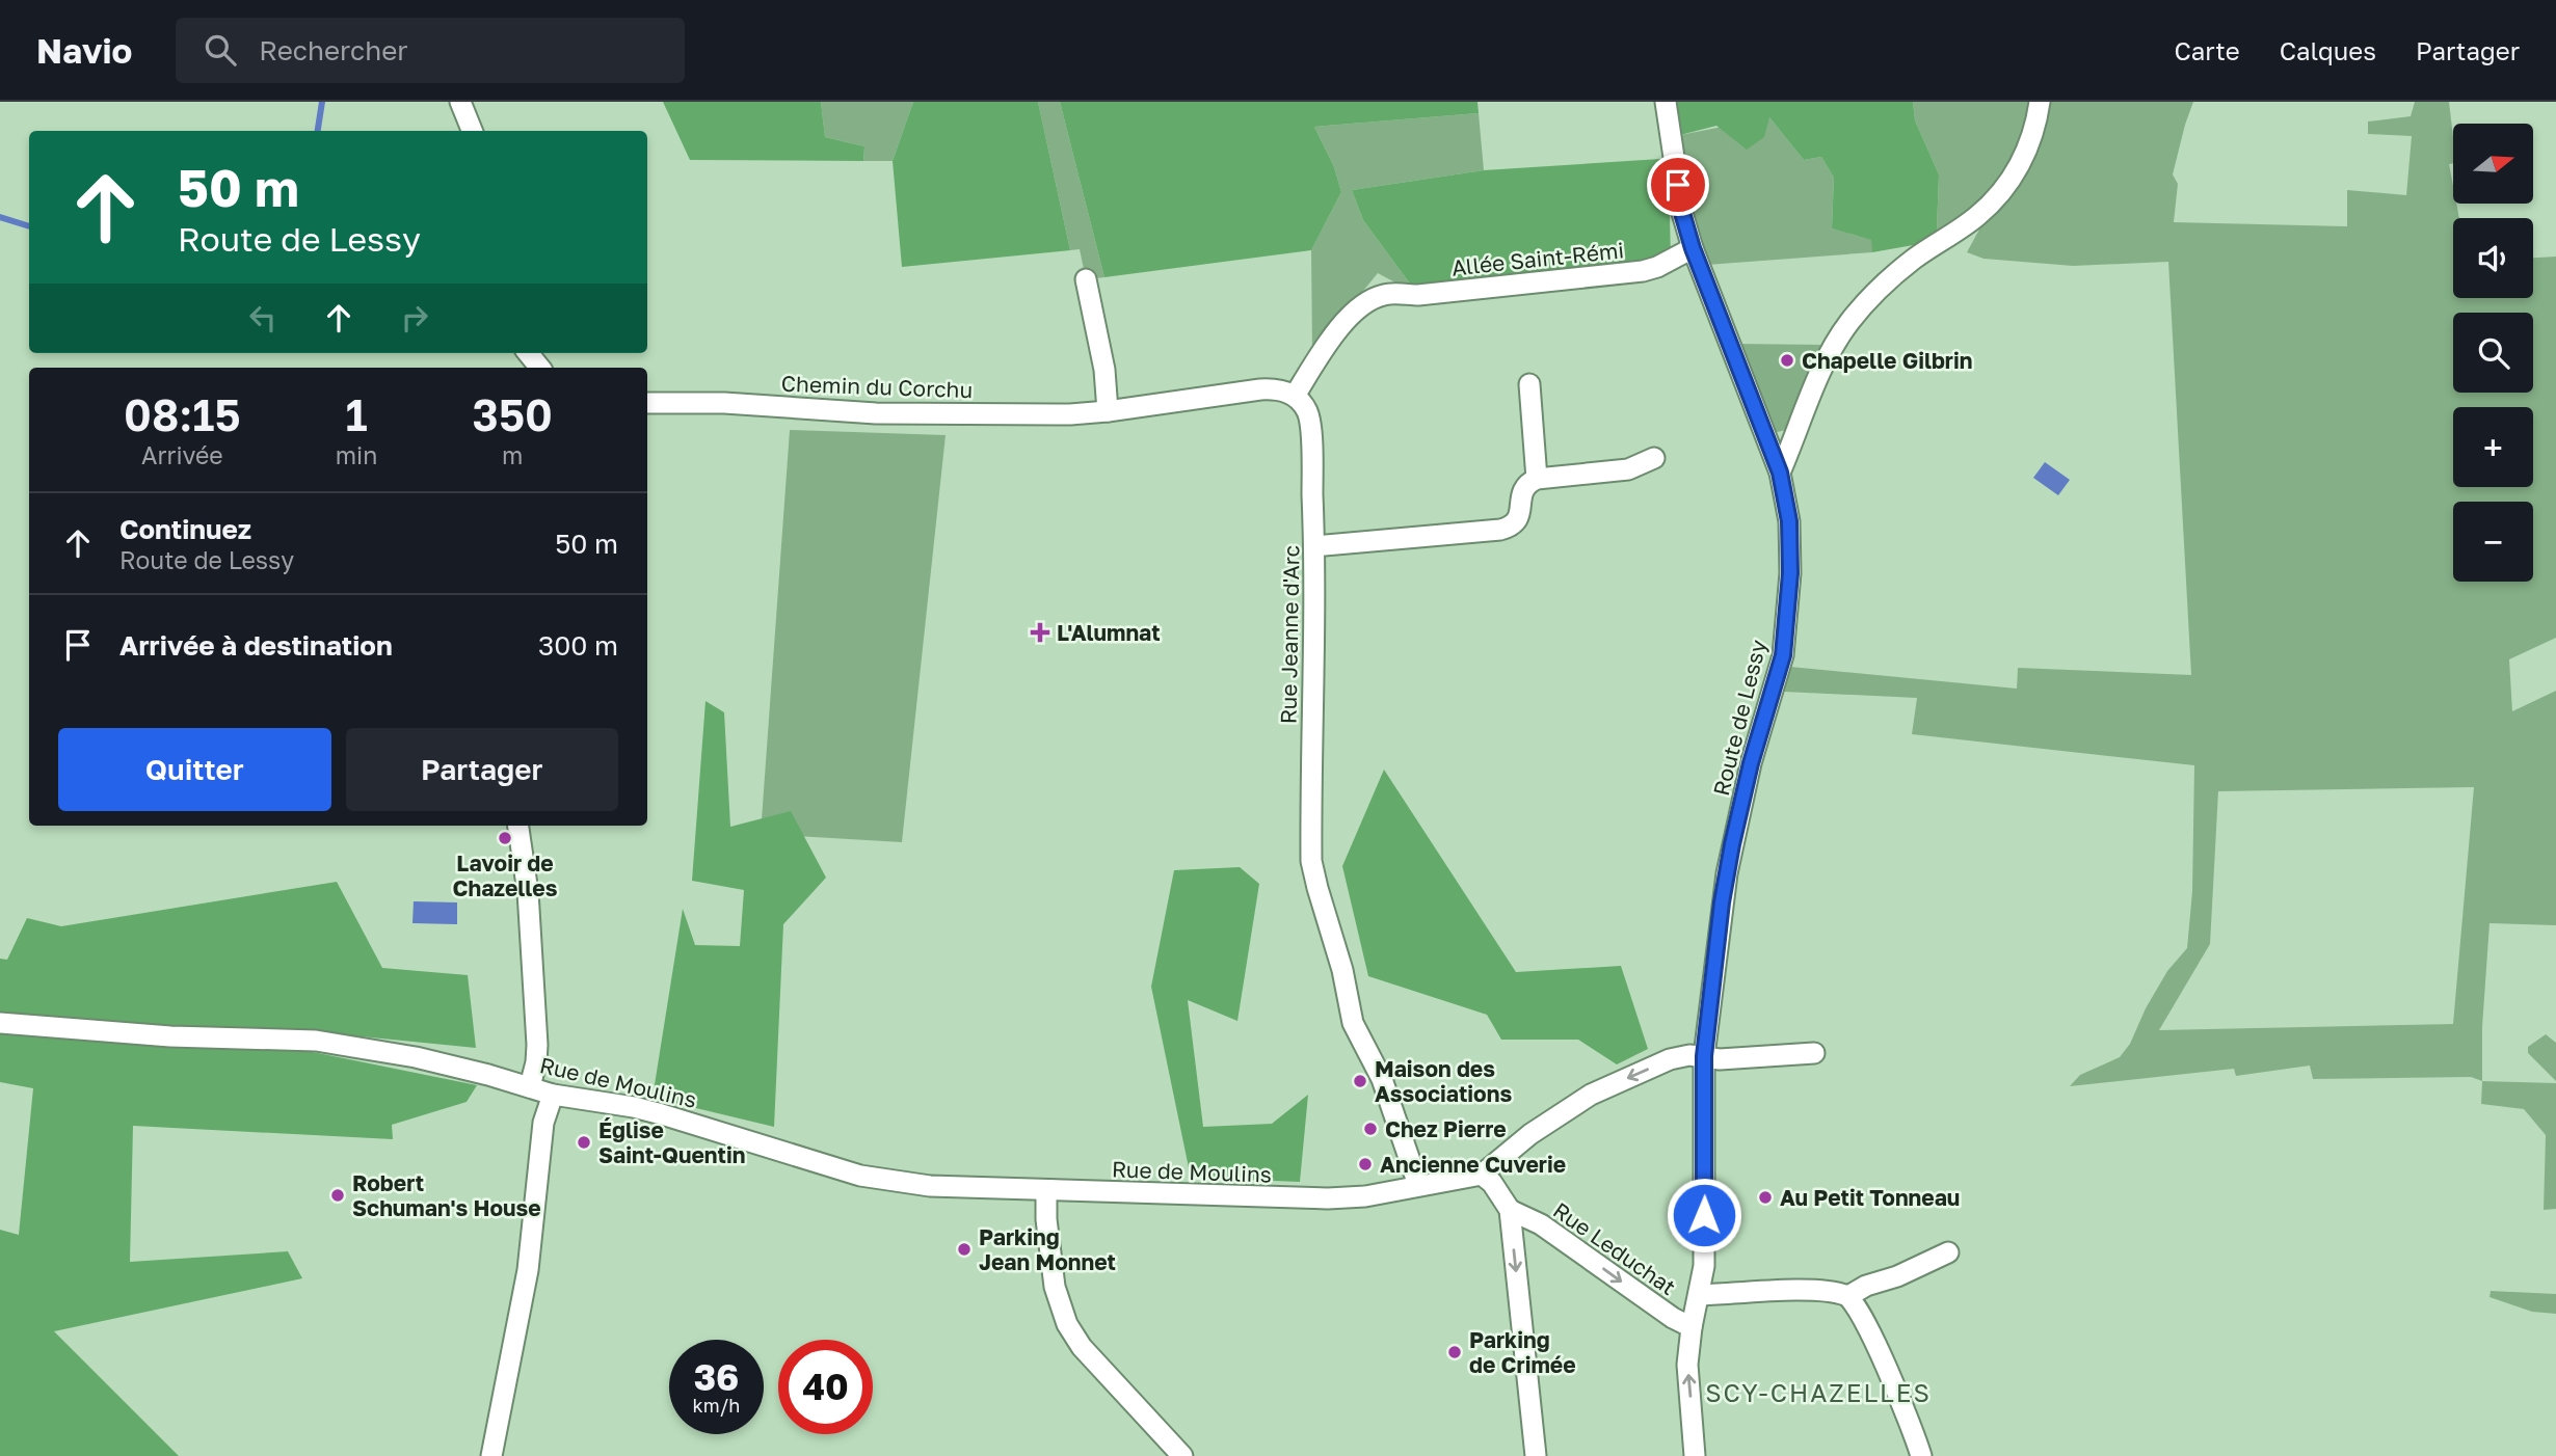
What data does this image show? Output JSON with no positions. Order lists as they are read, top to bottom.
{
  "streets": {
    "street": [
      "Allée Saint-Rémi",
      "Chemin du Corchu",
      "Rue Jeanne d'Arc",
      "Route de Lessy",
      "Rue de Moulins",
      "Rue Leduchat"
    ]
  },
  "crossings": [
    ["Allée Saint-Rémi", "Rue Jeanne d'Arc"],
    ["Allée Saint-Rémi", "Route de Lessy"],
    ["Rue Jeanne d'Arc", "Rue de Moulins"],
    ["Route de Lessy", "Rue Leduchat"]
  ],
  "one_way": ["Rue Leduchat"],
  "districts": ["SCY-CHAZELLES"],
  "places": {
    "other": [
      "Chapelle Gilbrin",
      "Lavoir de Chazelles",
      "Maison des Associations",
      "Chez Pierre",
      "Église Saint-Quentin",
      "Ancienne Cuverie",
      "Robert Schuman's House",
      "Au Petit Tonneau",
      "Parking Jean Monnet",
      "Parking de Crimée"
    ],
    "health": ["L'Alumnat"]
  },
  "north": "right",
  "page": {
    "header": "Navio",
    "search": "Rechercher",
    "nav": ["Carte", "Calques", "Partager"],
    "map_buttons": ["+", "−"],
    "turn": ["50 m", "Route de Lessy"],
    "eta": [
      "08:15",
      "Arrivée",
      "1",
      "min",
      "350",
      "m"
    ],
    "list": [
      {
        "name": "Continuez",
        "note": "Route de Lessy",
        "value": "50 m"
      },
      {
        "name": "Arrivée à destination",
        "value": "300 m"
      }
    ],
    "buttons": ["Quitter", "Partager"],
    "speed": "36 km/h",
    "limit": "40"
  }
}
